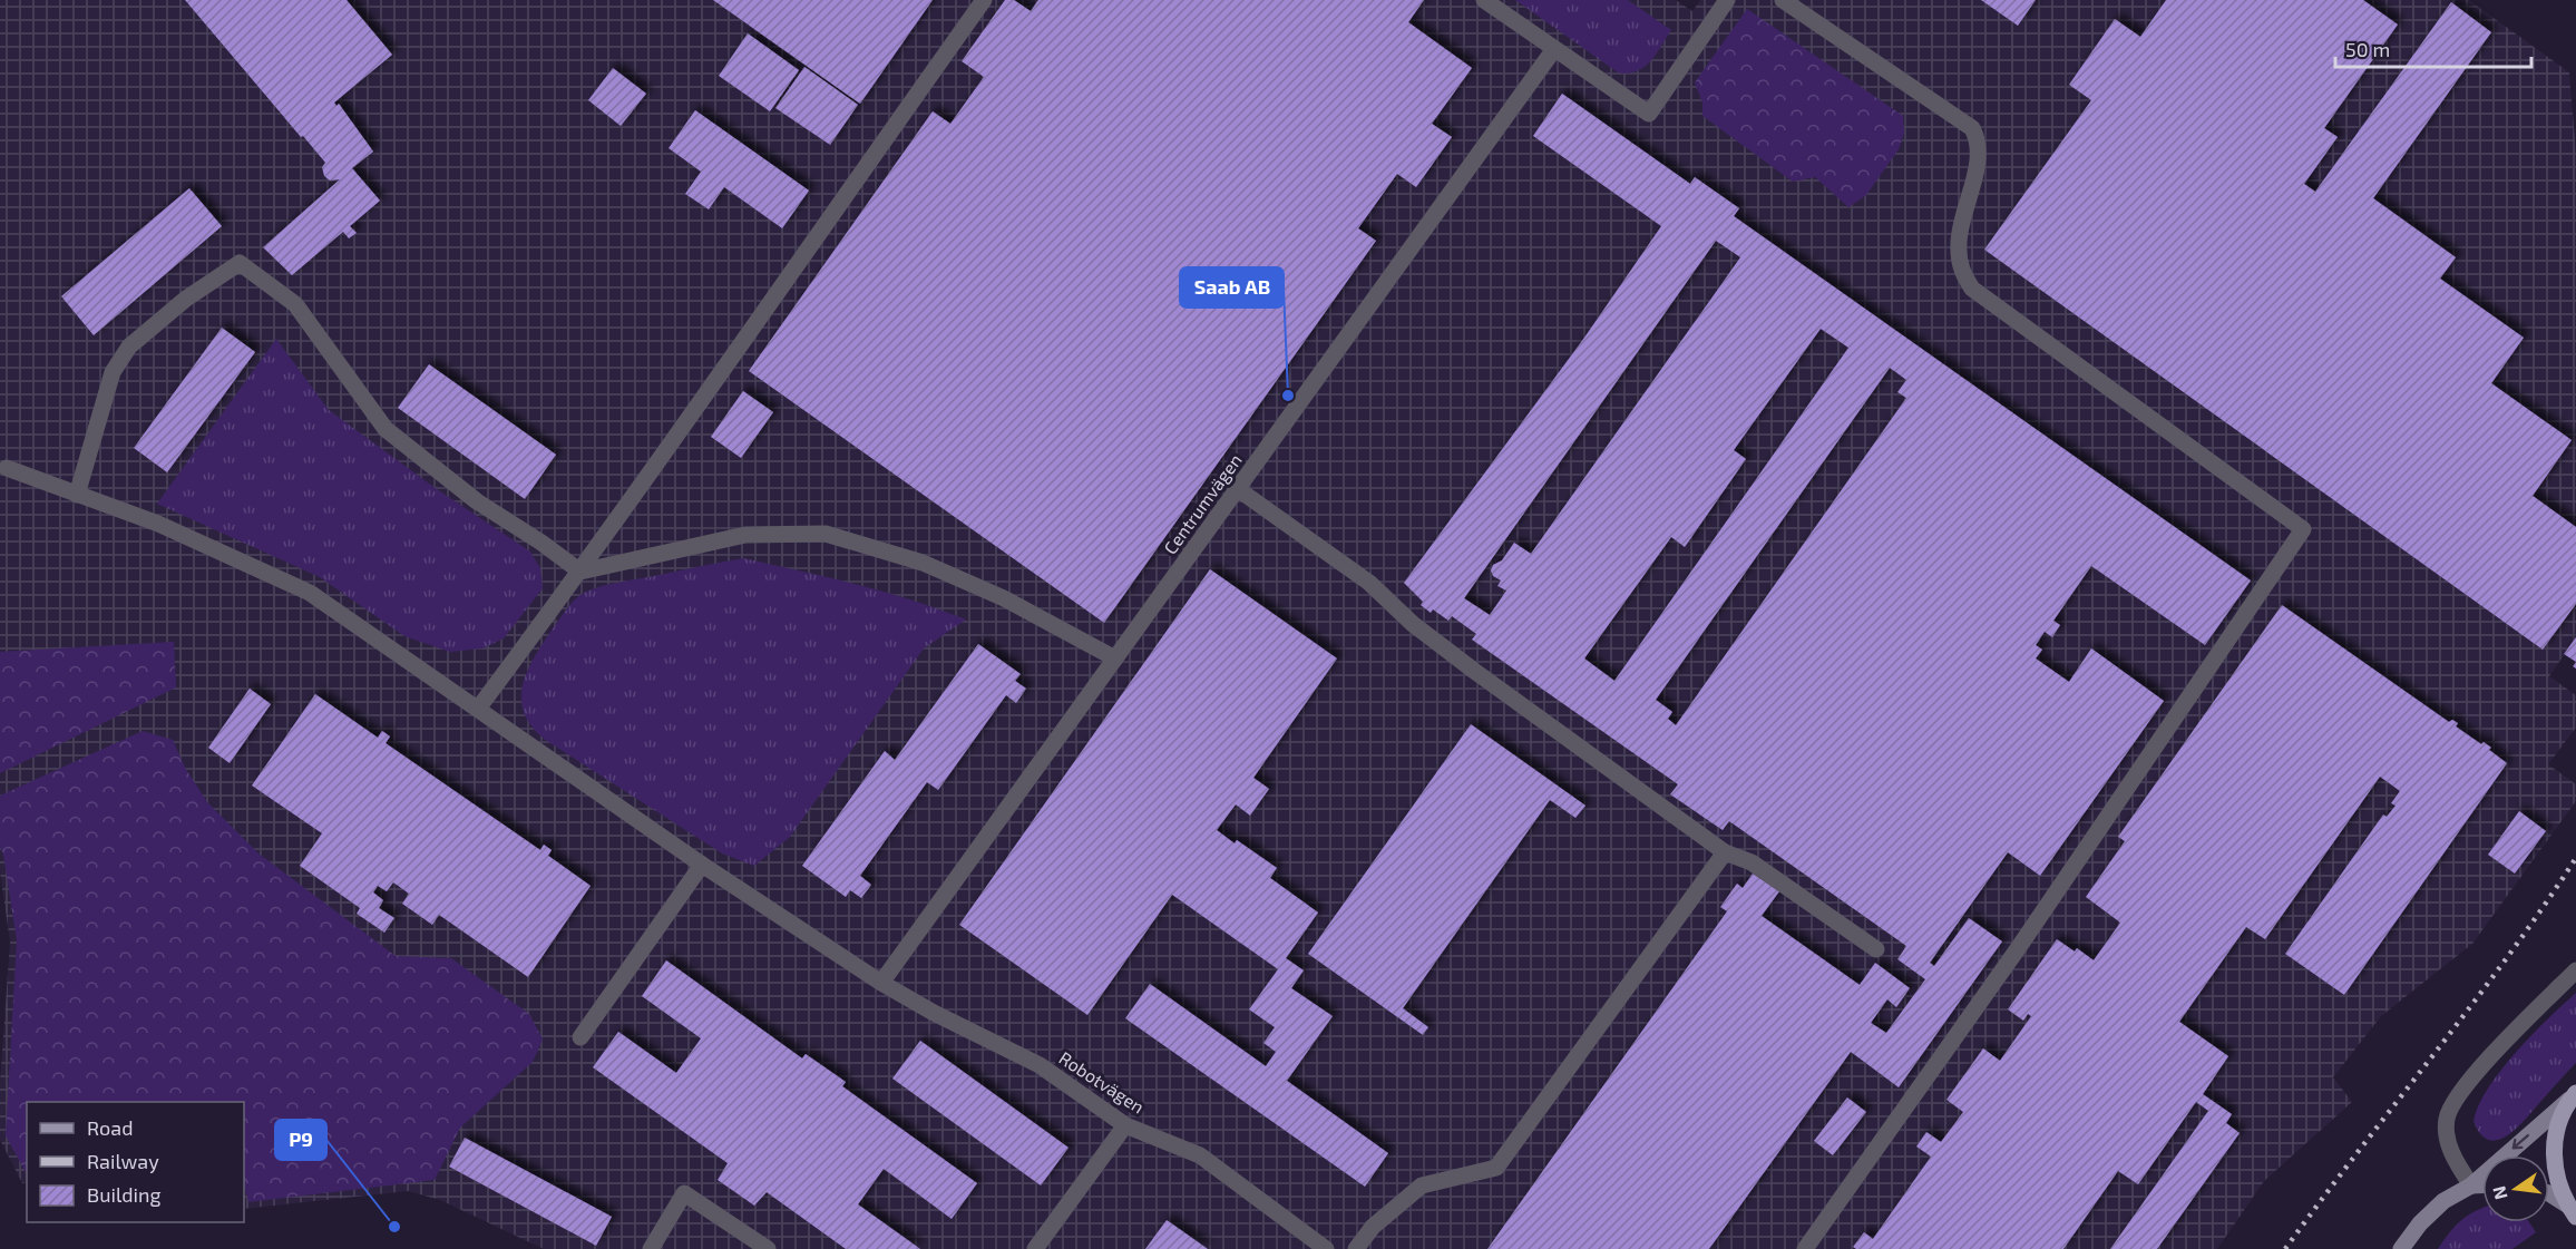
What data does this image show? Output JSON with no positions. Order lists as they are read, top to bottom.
{
  "streets": {
    "street": ["Centrumvägen", "Robotvägen"]
  },
  "crossings": [
    ["Centrumvägen", "Robotvägen"]
  ],
  "places": ["Saab AB", "P9"],
  "legend": ["Road", "Railway", "Building"],
  "scale_bar": "50 m",
  "north": "left"
}
